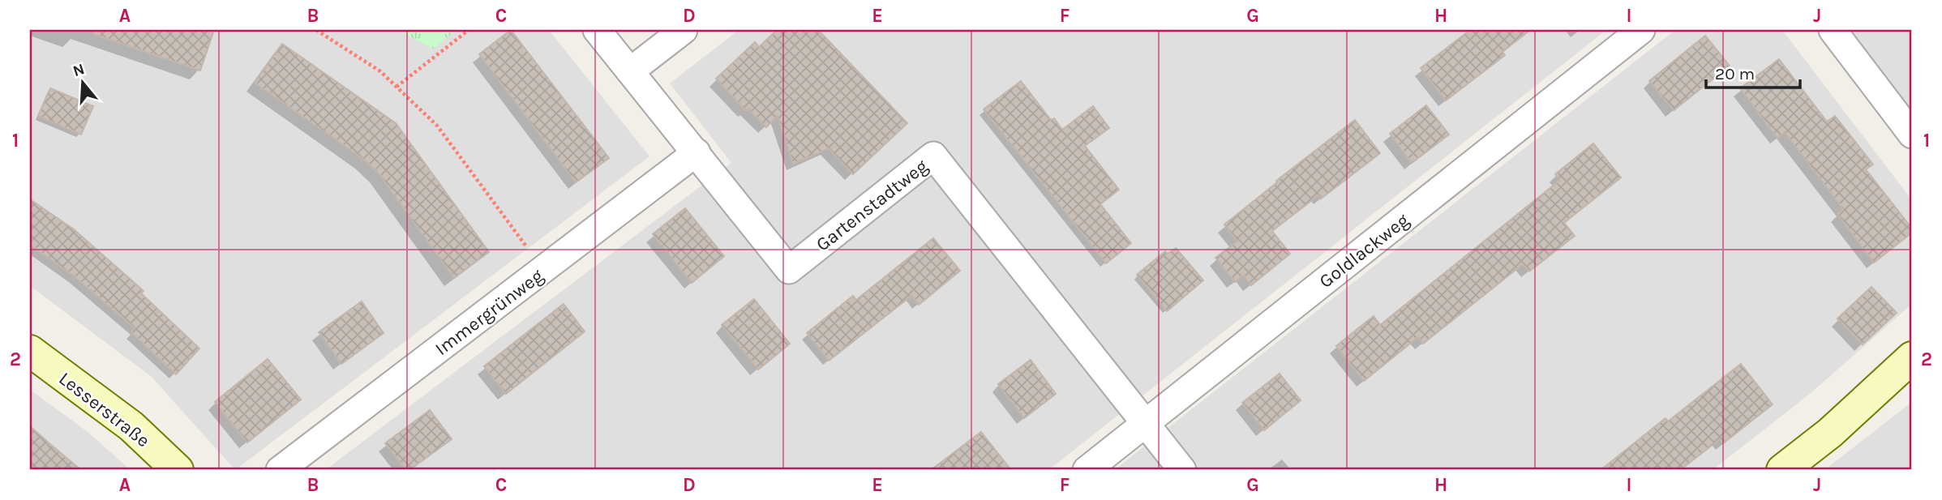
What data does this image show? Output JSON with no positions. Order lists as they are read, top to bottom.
{
  "streets": {
    "main road": ["Lesserstraße"],
    "street": ["Gartenstadtweg", "Goldlackweg", "Immergrünweg"]
  },
  "crossings": [
    ["Gartenstadtweg", "Goldlackweg"],
    ["Gartenstadtweg", "Immergrünweg"]
  ],
  "scale_bar": "20 m",
  "north": "top",
  "grid": {
    "columns": [
      "A",
      "B",
      "C",
      "D",
      "E",
      "F",
      "G",
      "H",
      "I",
      "J"
    ],
    "rows": ["1", "2"]
  }
}
